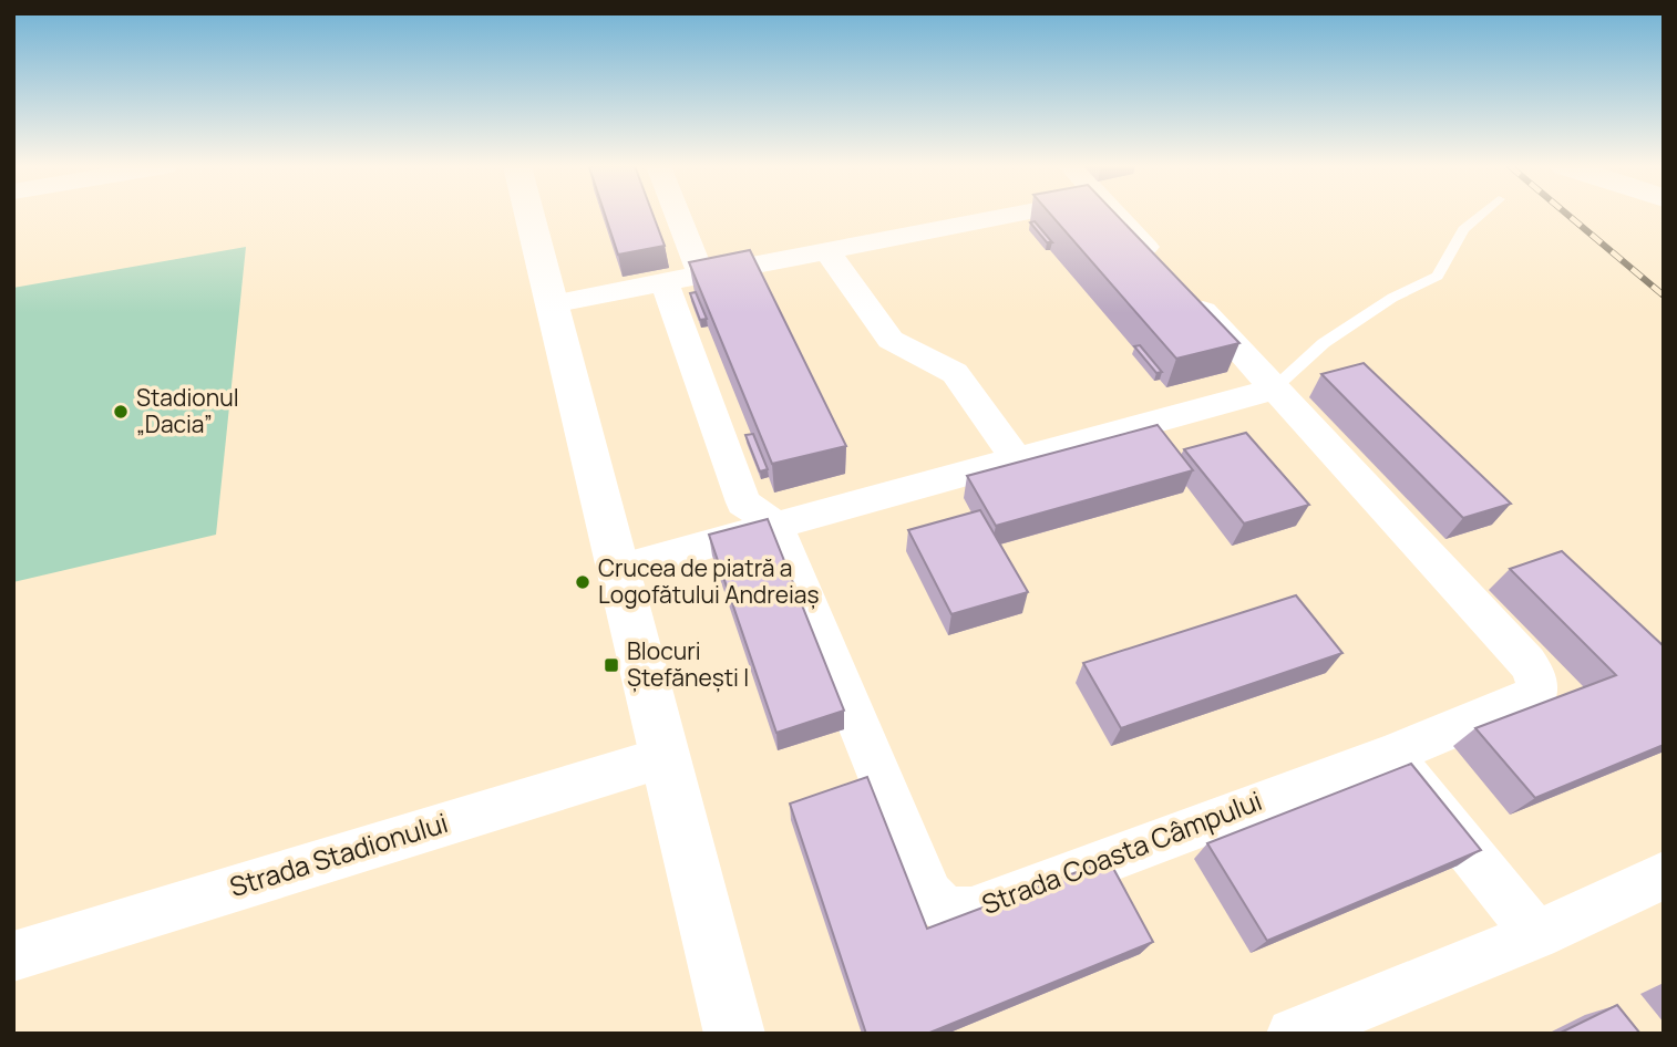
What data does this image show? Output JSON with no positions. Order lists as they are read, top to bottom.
{
  "streets": {
    "street": ["Strada Coasta Câmpului", "Strada Stadionului"]
  },
  "places": {
    "other": ["Stadionul „Dacia”", "Crucea de piatră a Logofătului Andreiaș"],
    "transit": ["Blocuri Ștefănești I"]
  }
}
